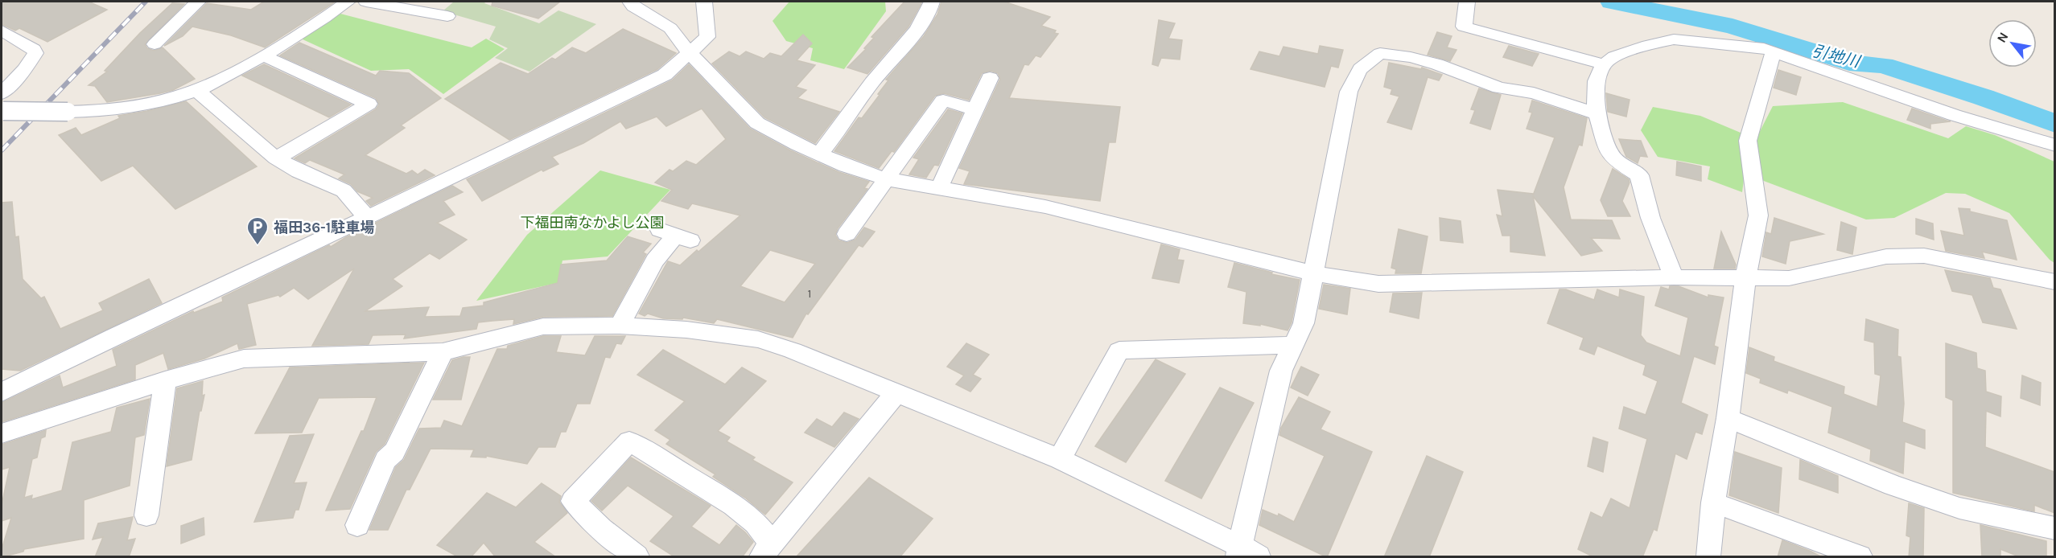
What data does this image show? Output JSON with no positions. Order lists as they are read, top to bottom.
{
  "water": ["引地川"],
  "parks": ["下福田南なかよし公園"],
  "places": {
    "parking": ["福田36-1駐車場"]
  },
  "house_numbers": ["1"],
  "north": "top left"
}
